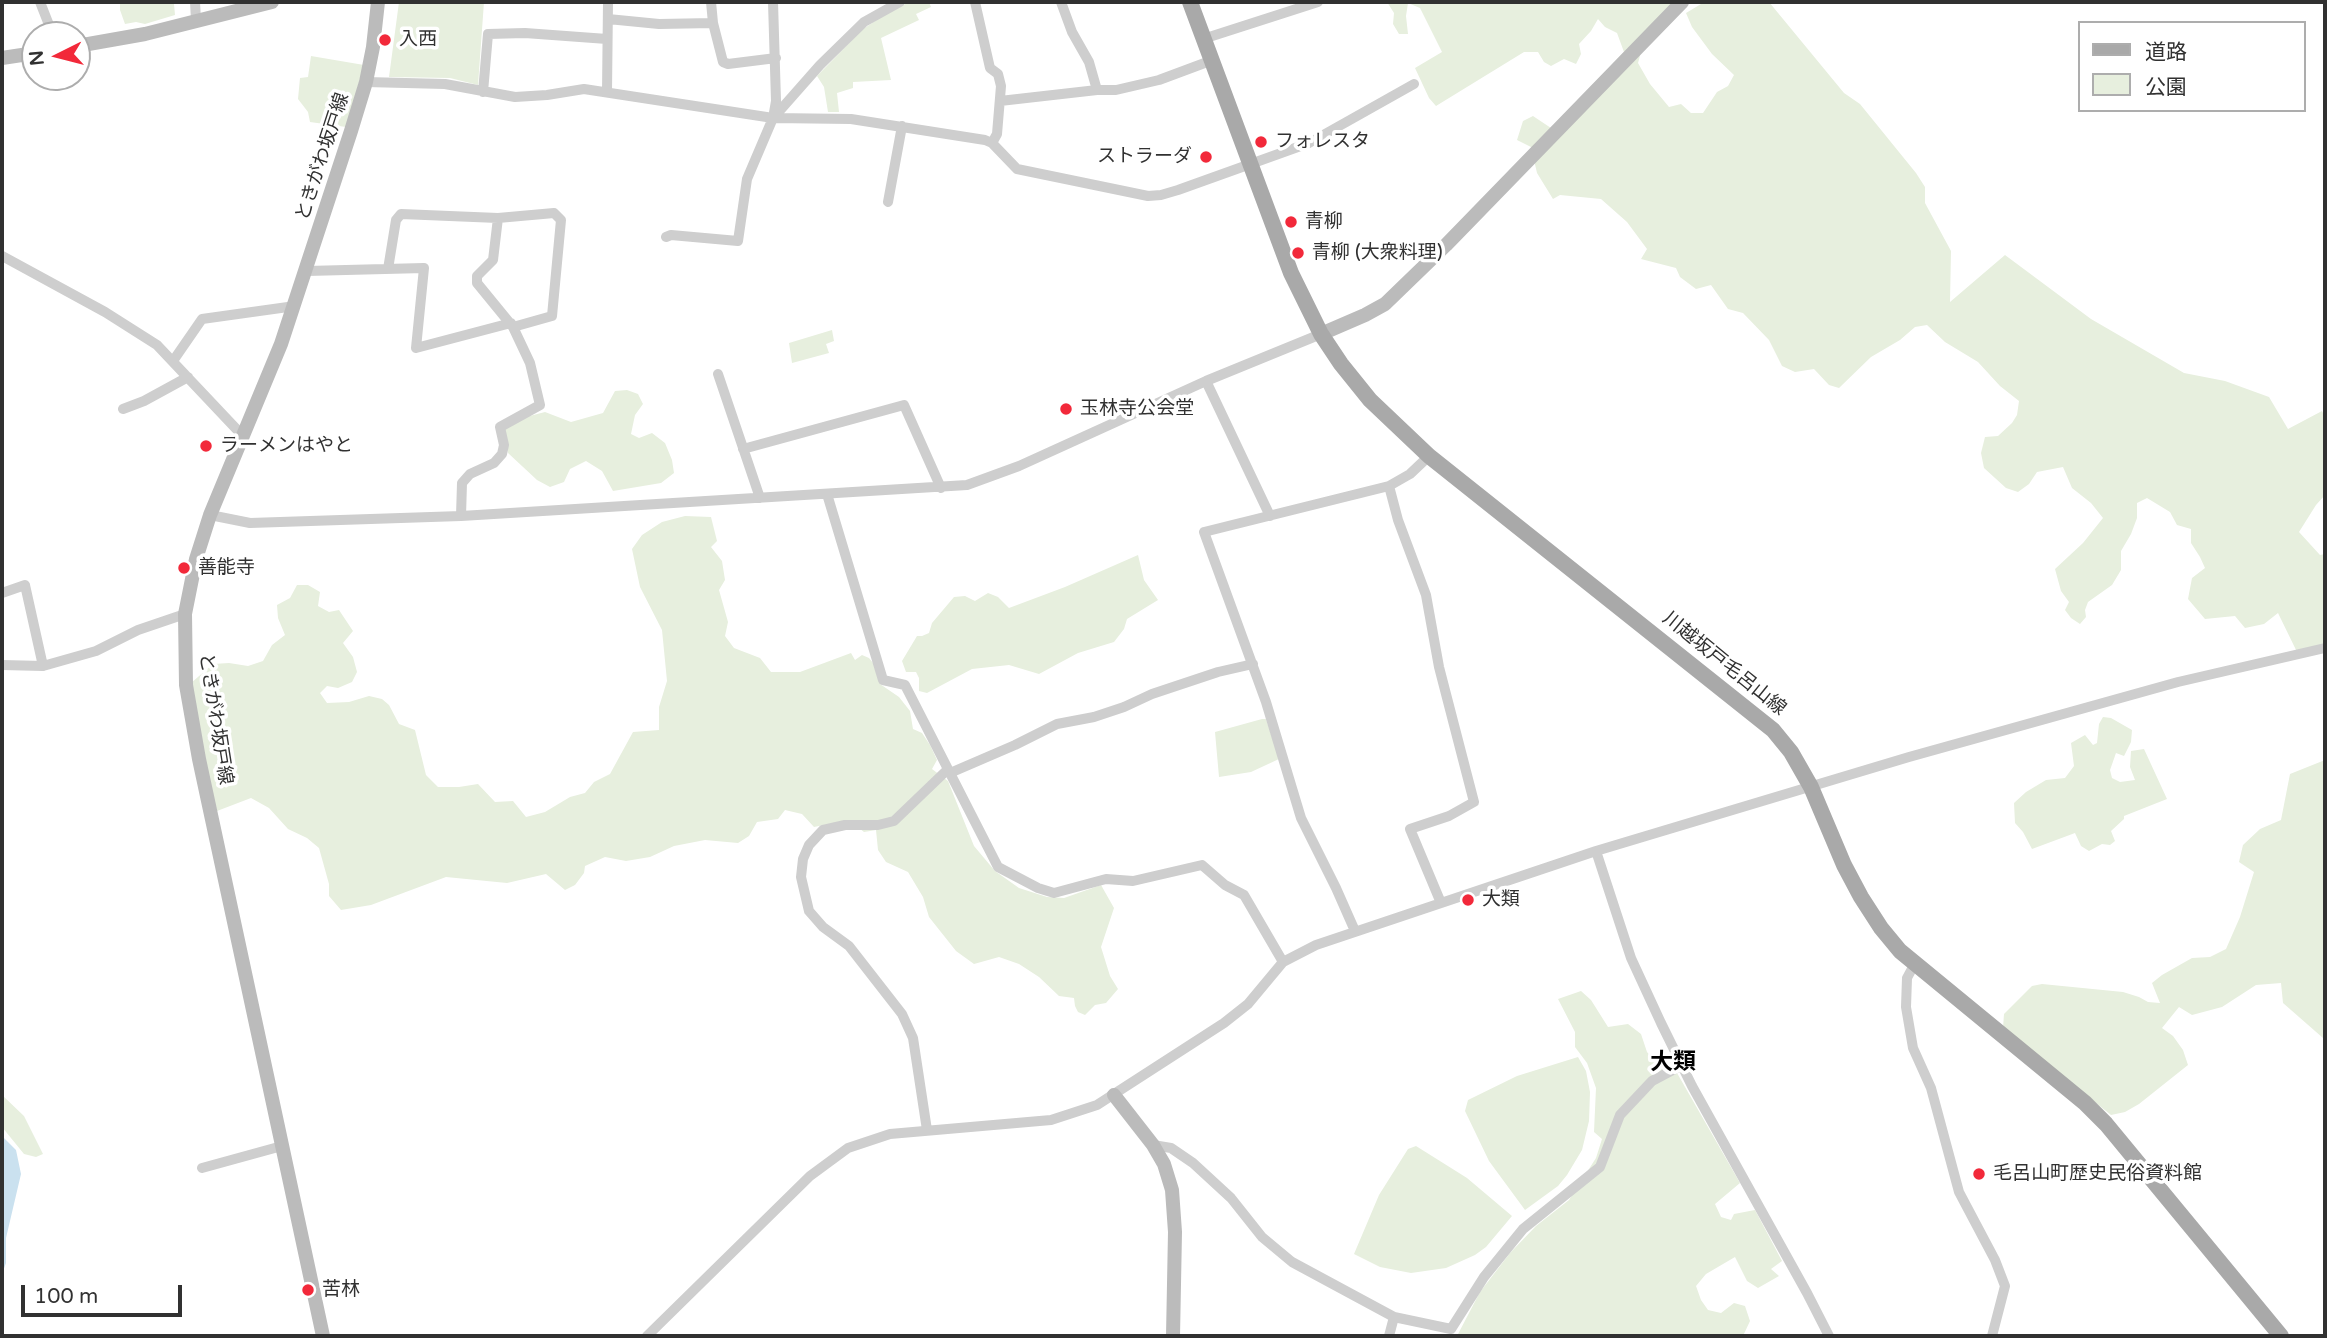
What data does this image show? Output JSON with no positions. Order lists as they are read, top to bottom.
{
  "streets": {
    "main road": ["ときがわ坂戸線", "川越坂戸毛呂山線"]
  },
  "districts": ["大類"],
  "places": [
    "入西",
    "フォレスタ",
    "ストラーダ",
    "青柳",
    "青柳 (大衆料理)",
    "玉林寺公会堂",
    "ラーメンはやと",
    "善能寺",
    "大類",
    "毛呂山町歴史民俗資料館",
    "苦林"
  ],
  "legend": ["道路", "公園"],
  "scale_bar": "100 m",
  "north": "left"
}
